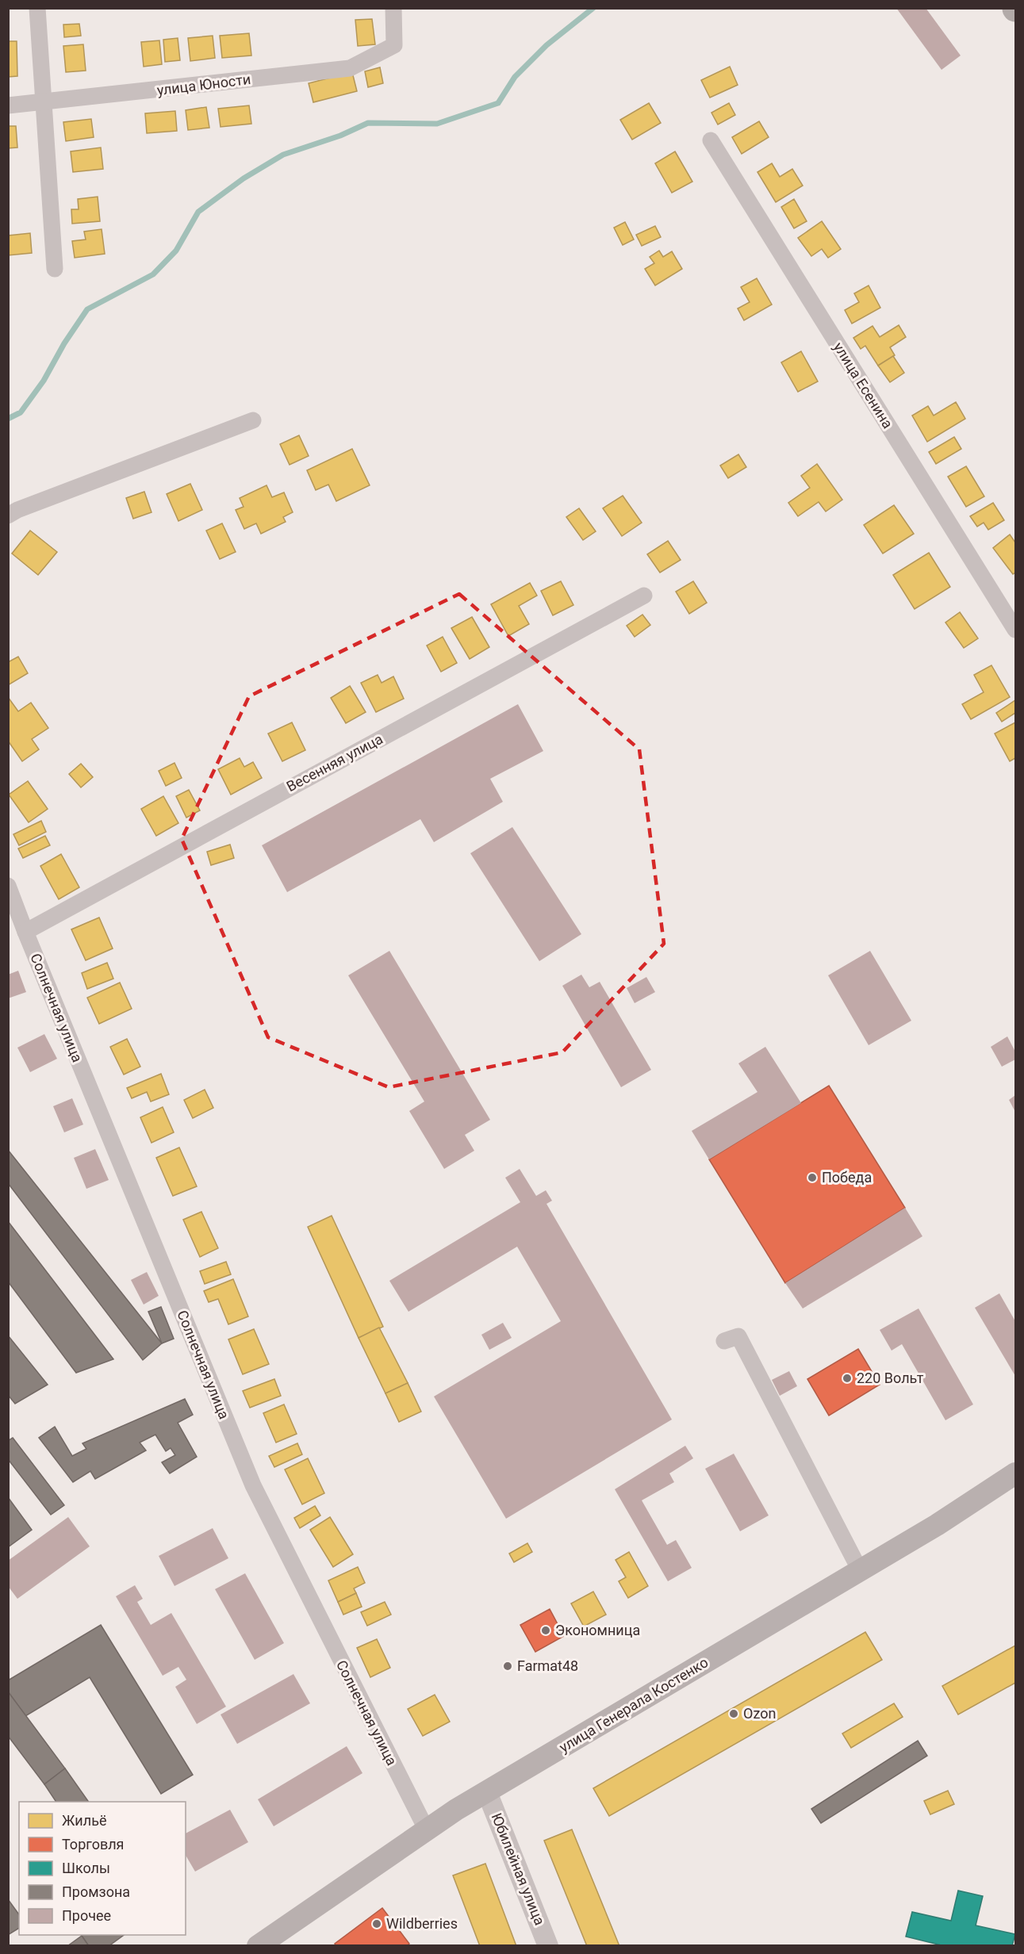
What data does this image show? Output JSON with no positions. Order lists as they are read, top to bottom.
{
  "streets": {
    "main road": ["улица Генерала Костенко"],
    "street": [
      "улица Юности",
      "улица Есенина",
      "Весенняя улица",
      "Солнечная улица",
      "Юбилейная улица"
    ]
  },
  "crossings": [
    ["Весенняя улица", "Солнечная улица"],
    ["Солнечная улица", "улица Генерала Костенко"],
    ["улица Генерала Костенко", "Юбилейная улица"]
  ],
  "places": [
    "Победа",
    "220 Вольт",
    "Экономница",
    "Farmat48",
    "Ozon",
    "Wildberries"
  ],
  "legend": [
    "Жильё",
    "Торговля",
    "Школы",
    "Промзона",
    "Прочее"
  ]
}
